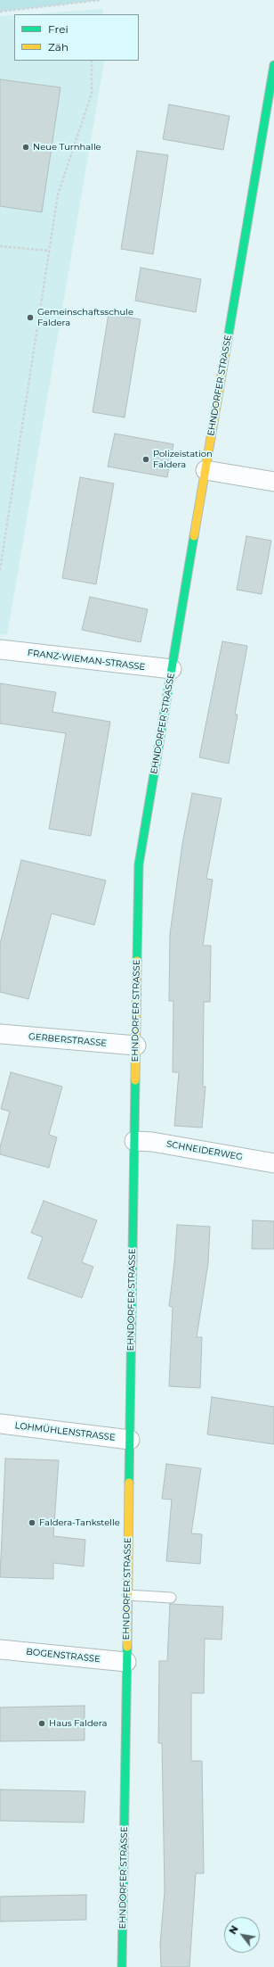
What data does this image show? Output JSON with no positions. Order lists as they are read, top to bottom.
{
  "streets": {
    "street": [
      "EHNDORFER STRASSE",
      "FRANZ-WIEMAN-STRASSE",
      "GERBERSTRASSE",
      "SCHNEIDERWEG",
      "LOHMÜHLENSTRASSE",
      "BOGENSTRASSE"
    ]
  },
  "crossings": [
    ["EHNDORFER STRASSE", "FRANZ-WIEMAN-STRASSE"],
    ["EHNDORFER STRASSE", "GERBERSTRASSE"],
    ["EHNDORFER STRASSE", "SCHNEIDERWEG"],
    ["EHNDORFER STRASSE", "LOHMÜHLENSTRASSE"],
    ["EHNDORFER STRASSE", "BOGENSTRASSE"]
  ],
  "places": [
    "Neue Turnhalle",
    "Gemeinschaftsschule Faldera",
    "Polizeistation Faldera",
    "Faldera-Tankstelle",
    "Haus Faldera"
  ],
  "legend": ["Frei", "Zäh"],
  "north": "top left"
}
